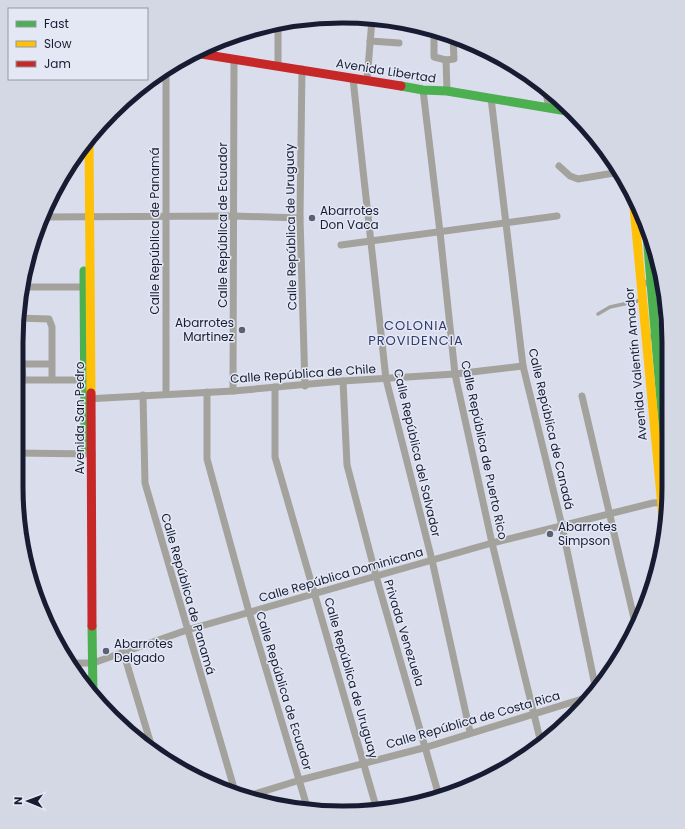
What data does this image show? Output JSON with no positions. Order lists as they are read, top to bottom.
{
  "streets": {
    "main road": ["Avenida Libertad", "Avenida Valentín Amador", "Avenida San Pedro"],
    "street": [
      "Calle República de Ecuador",
      "Calle República de Uruguay",
      "Calle República de Panamá",
      "Calle República de Chile",
      "Calle República de Canadá",
      "Calle República de Puerto Rico",
      "Calle República del Salvador",
      "Calle República Dominicana",
      "Privada Venezuela",
      "Calle República de Costa Rica"
    ]
  },
  "crossings": [
    ["Avenida Libertad", "Calle República de Ecuador"],
    ["Avenida Libertad", "Calle República de Uruguay"],
    ["Avenida Libertad", "Calle República de Canadá"],
    ["Avenida Libertad", "Calle República de Puerto Rico"],
    ["Avenida Libertad", "Calle República del Salvador"],
    ["Calle República de Ecuador", "Calle República de Chile"],
    ["Calle República de Ecuador", "Calle República Dominicana"],
    ["Calle República de Ecuador", "Calle República de Costa Rica"],
    ["Calle República de Uruguay", "Calle República de Chile"],
    ["Calle República de Uruguay", "Calle República Dominicana"],
    ["Calle República de Uruguay", "Calle República de Costa Rica"],
    ["Calle República de Panamá", "Calle República de Chile"],
    ["Calle República de Panamá", "Calle República Dominicana"],
    ["Calle República de Chile", "Avenida San Pedro"],
    ["Calle República de Chile", "Calle República de Canadá"],
    ["Calle República de Chile", "Calle República de Puerto Rico"],
    ["Calle República de Chile", "Calle República del Salvador"],
    ["Calle República de Chile", "Privada Venezuela"],
    ["Avenida San Pedro", "Calle República Dominicana"],
    ["Calle República de Canadá", "Calle República Dominicana"],
    ["Calle República de Puerto Rico", "Calle República Dominicana"],
    ["Calle República de Puerto Rico", "Calle República de Costa Rica"],
    ["Calle República del Salvador", "Calle República Dominicana"],
    ["Calle República del Salvador", "Calle República de Costa Rica"],
    ["Calle República Dominicana", "Privada Venezuela"],
    ["Privada Venezuela", "Calle República de Costa Rica"]
  ],
  "districts": ["COLONIA PROVIDENCIA"],
  "places": [
    "Abarrotes Don Vaca",
    "Abarrotes Martinez",
    "Abarrotes Simpson",
    "Abarrotes Delgado"
  ],
  "legend": ["Fast", "Slow", "Jam"],
  "north": "left"
}
